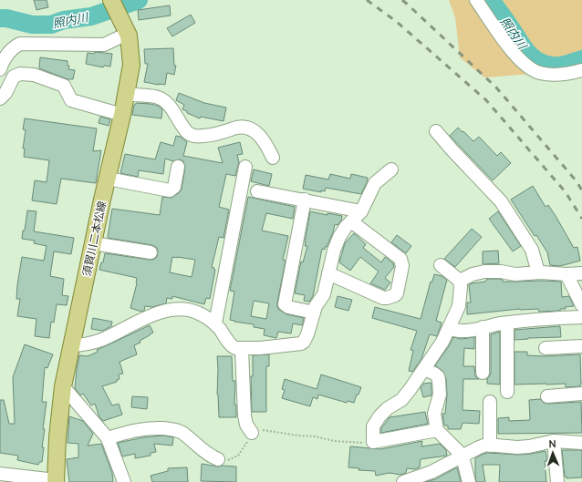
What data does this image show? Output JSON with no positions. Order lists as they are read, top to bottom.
{
  "streets": {
    "main road": ["須賀川二本松線"]
  },
  "water": ["照内川"],
  "north": "top"
}
